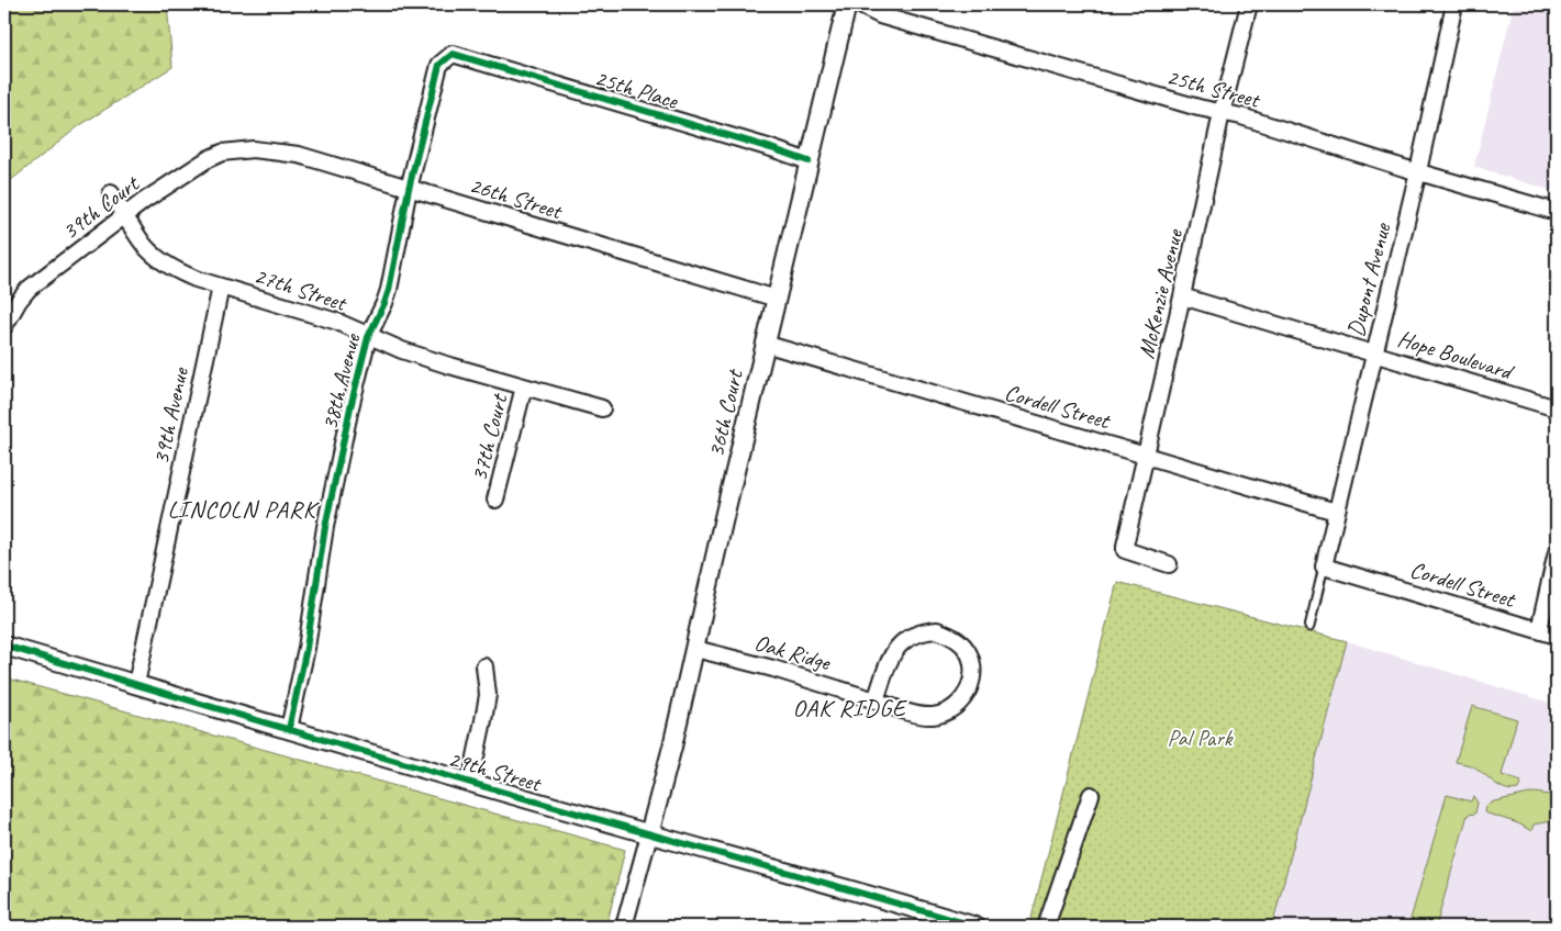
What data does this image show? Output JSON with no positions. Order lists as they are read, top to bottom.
{
  "streets": {
    "street": [
      "25th Street",
      "25th Place",
      "26th Street",
      "39th Court",
      "Dupont Avenue",
      "27th Street",
      "McKenzie Avenue",
      "Hope Boulevard",
      "38th Avenue",
      "Cordell Street",
      "36th Court",
      "39th Avenue",
      "37th Court",
      "Oak Ridge",
      "29th Street"
    ]
  },
  "crossings": [
    ["25th Street", "Dupont Avenue"],
    ["25th Street", "McKenzie Avenue"],
    ["25th Place", "38th Avenue"],
    ["25th Place", "36th Court"],
    ["26th Street", "39th Court"],
    ["26th Street", "38th Avenue"],
    ["26th Street", "36th Court"],
    ["39th Court", "27th Street"],
    ["Dupont Avenue", "Hope Boulevard"],
    ["Dupont Avenue", "Cordell Street"],
    ["27th Street", "38th Avenue"],
    ["27th Street", "39th Avenue"],
    ["27th Street", "37th Court"],
    ["McKenzie Avenue", "Hope Boulevard"],
    ["McKenzie Avenue", "Cordell Street"],
    ["38th Avenue", "29th Street"],
    ["Cordell Street", "36th Court"],
    ["36th Court", "Oak Ridge"],
    ["36th Court", "29th Street"],
    ["39th Avenue", "29th Street"]
  ],
  "districts": ["LINCOLN PARK", "OAK RIDGE"],
  "parks": ["Pal Park"]
}
